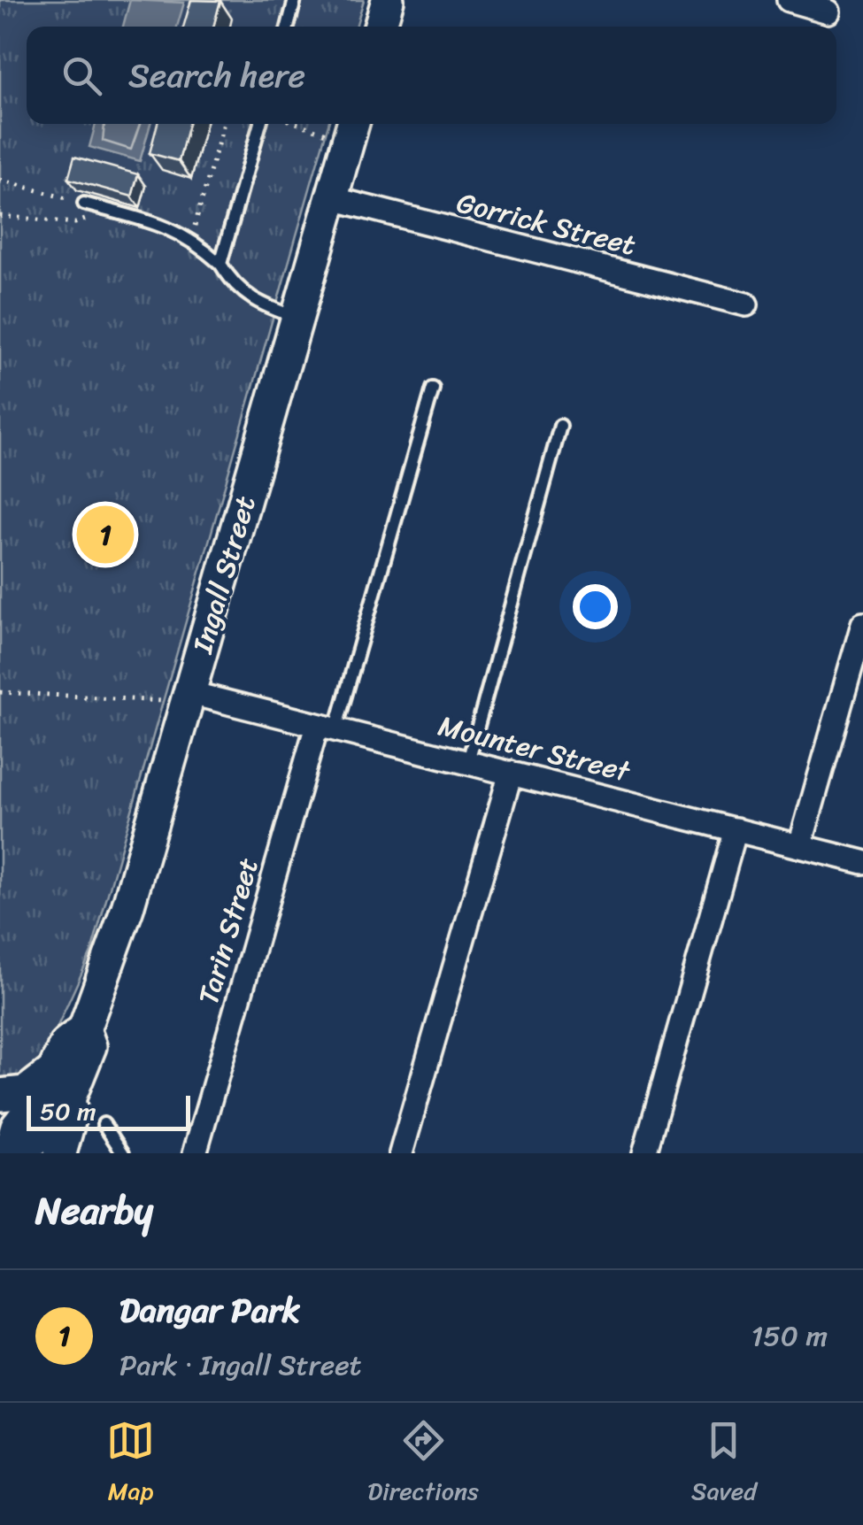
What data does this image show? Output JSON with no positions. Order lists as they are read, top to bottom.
{
  "streets": {
    "main road": ["Ingall Street"],
    "street": ["Gorrick Street", "Mounter Street", "Tarin Street"]
  },
  "crossings": [
    ["Gorrick Street", "Ingall Street"],
    ["Ingall Street", "Mounter Street"],
    ["Mounter Street", "Tarin Street"]
  ],
  "scale_bar": "50 m",
  "page": {
    "search": "Search here",
    "pins": "1",
    "scale": "50 m",
    "heading": "Nearby",
    "list": [
      {
        "mark": "1",
        "name": "Dangar Park",
        "note": "Park · Ingall Street",
        "value": "150 m"
      }
    ],
    "nav": ["Map", "Directions", "Saved"]
  }
}
